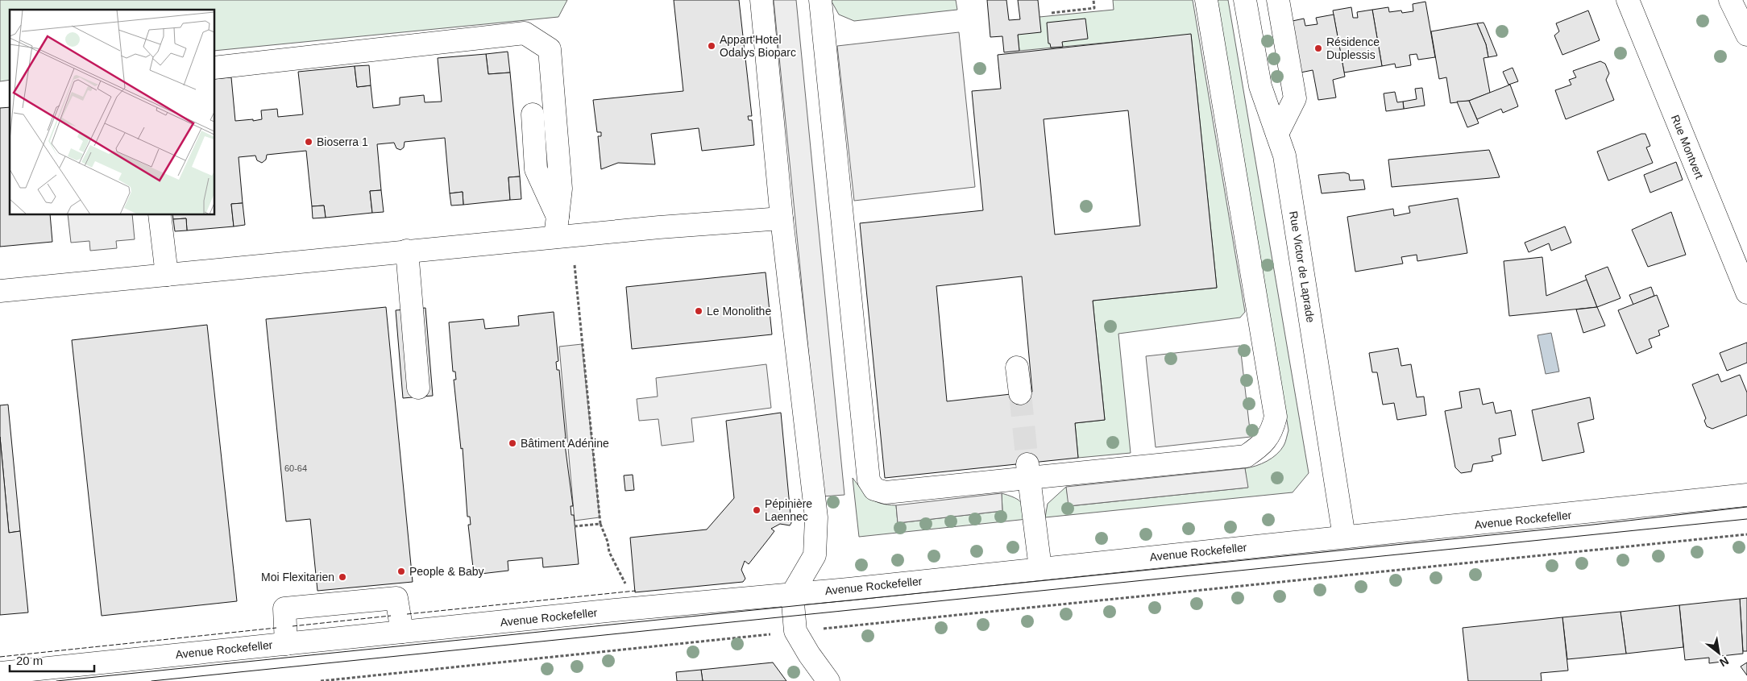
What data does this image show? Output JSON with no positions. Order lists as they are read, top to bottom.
{
  "streets": {
    "main road": ["Rue Montvert", "Rue Victor de Laprade", "Avenue Rockefeller"]
  },
  "crossings": [
    ["Rue Victor de Laprade", "Avenue Rockefeller"]
  ],
  "places": [
    "Appart'Hotel Odalys Bioparc",
    "Résidence Duplessis",
    "Bioserra 1",
    "Le Monolithe",
    "Bâtiment Adénine",
    "Pépinière Laennec",
    "People & Baby",
    "Moi Flexitarien"
  ],
  "house_numbers": ["60-64"],
  "scale_bar": "20 m",
  "north": "bottom right"
}
